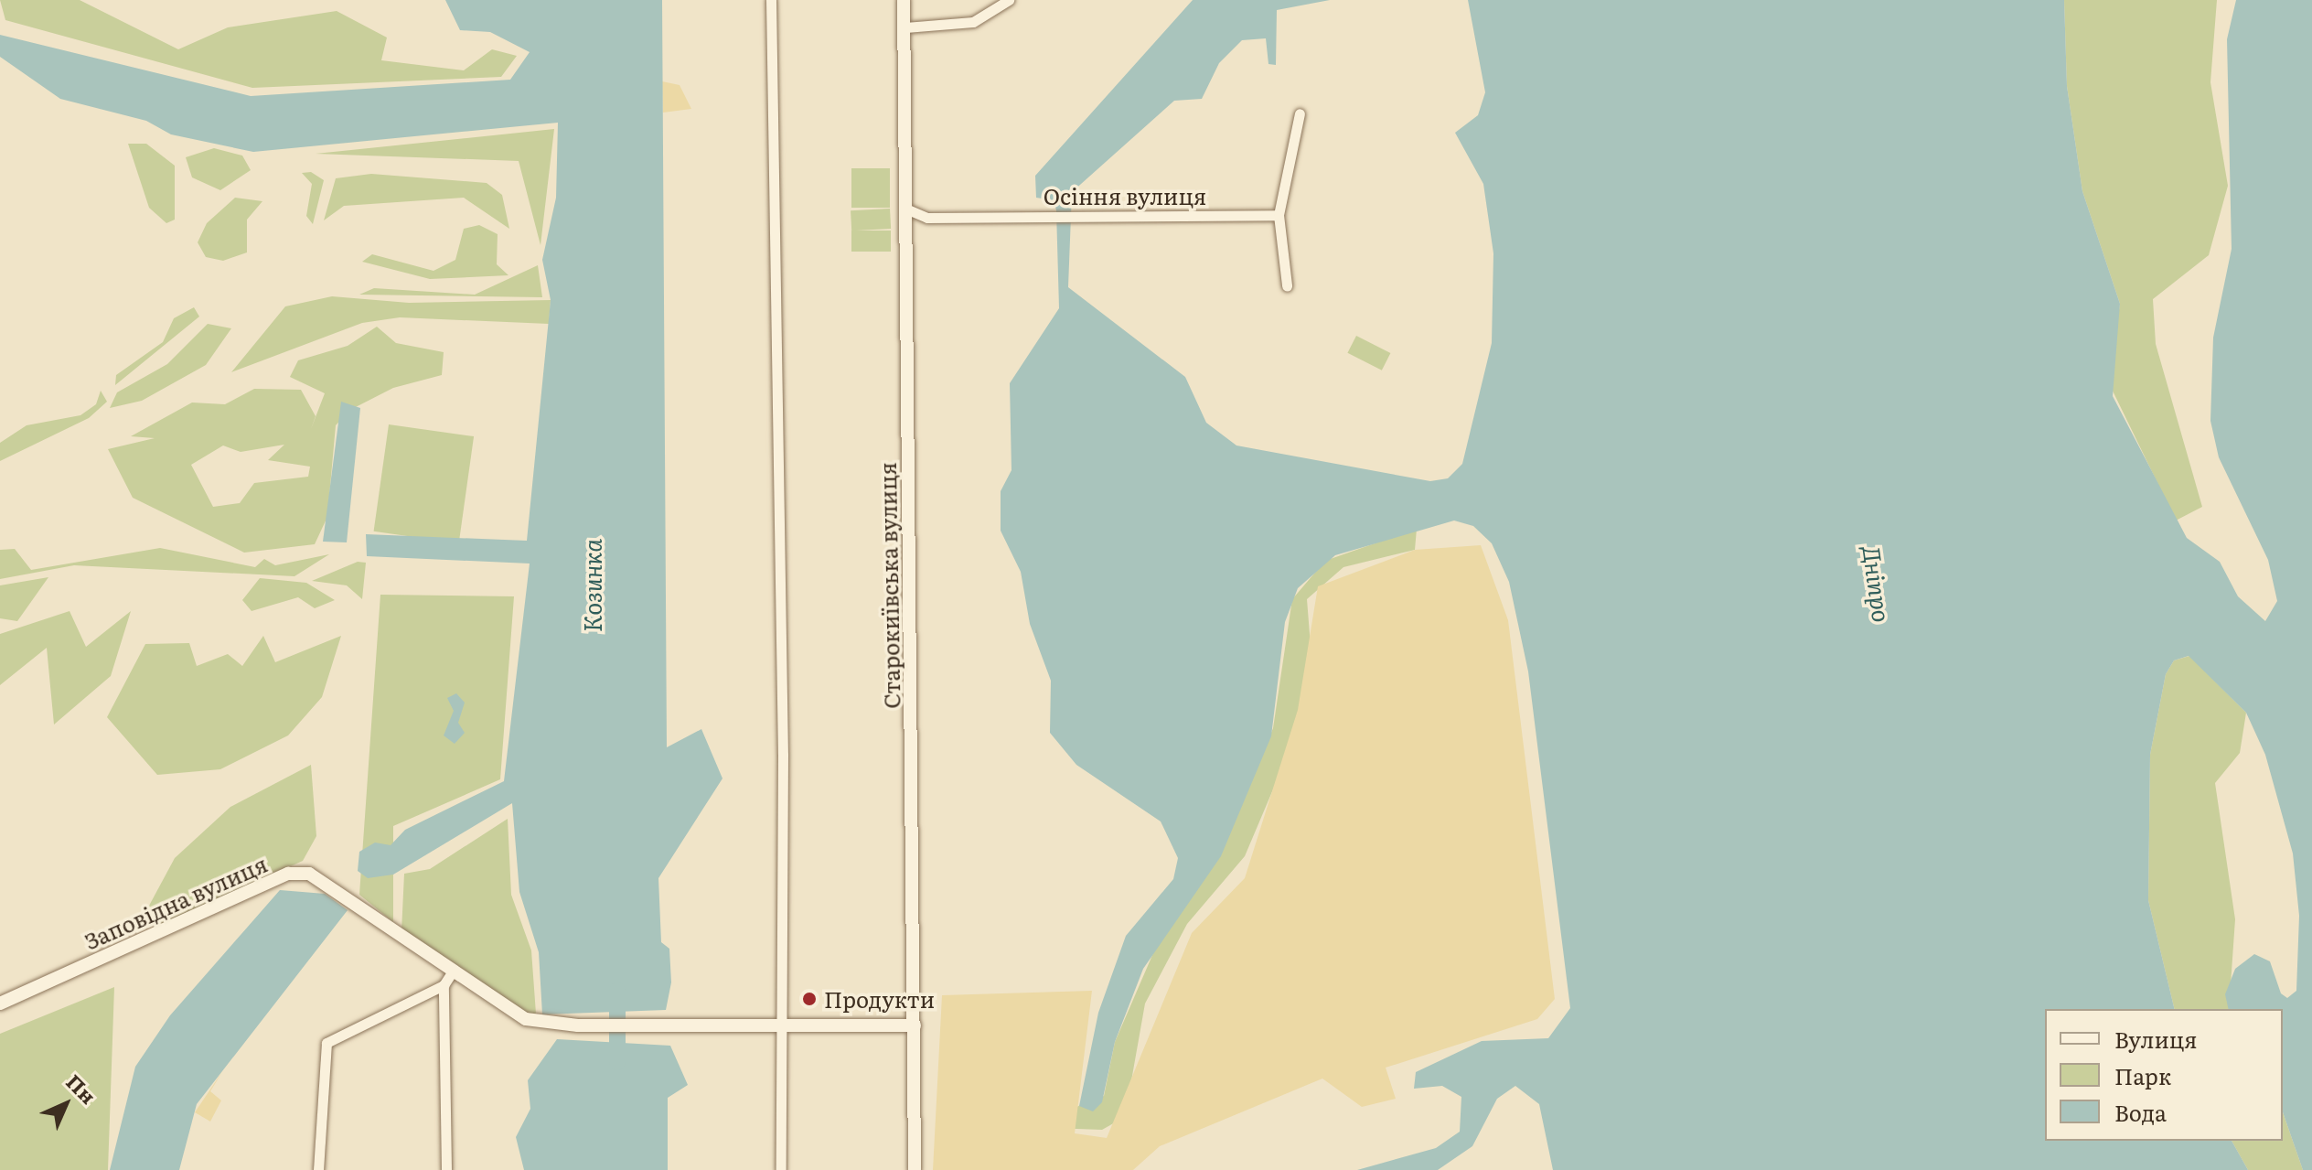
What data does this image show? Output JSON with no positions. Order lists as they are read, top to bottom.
{
  "streets": {
    "street": ["Осіння вулиця", "Старокиївська вулиця", "Заповідна вулиця"]
  },
  "crossings": [
    ["Осіння вулиця", "Старокиївська вулиця"],
    ["Старокиївська вулиця", "Заповідна вулиця"]
  ],
  "water": ["Дніпро", "Козинка"],
  "places": ["Продукти"],
  "legend": ["Вулиця", "Парк", "Вода"],
  "north": "top right"
}
